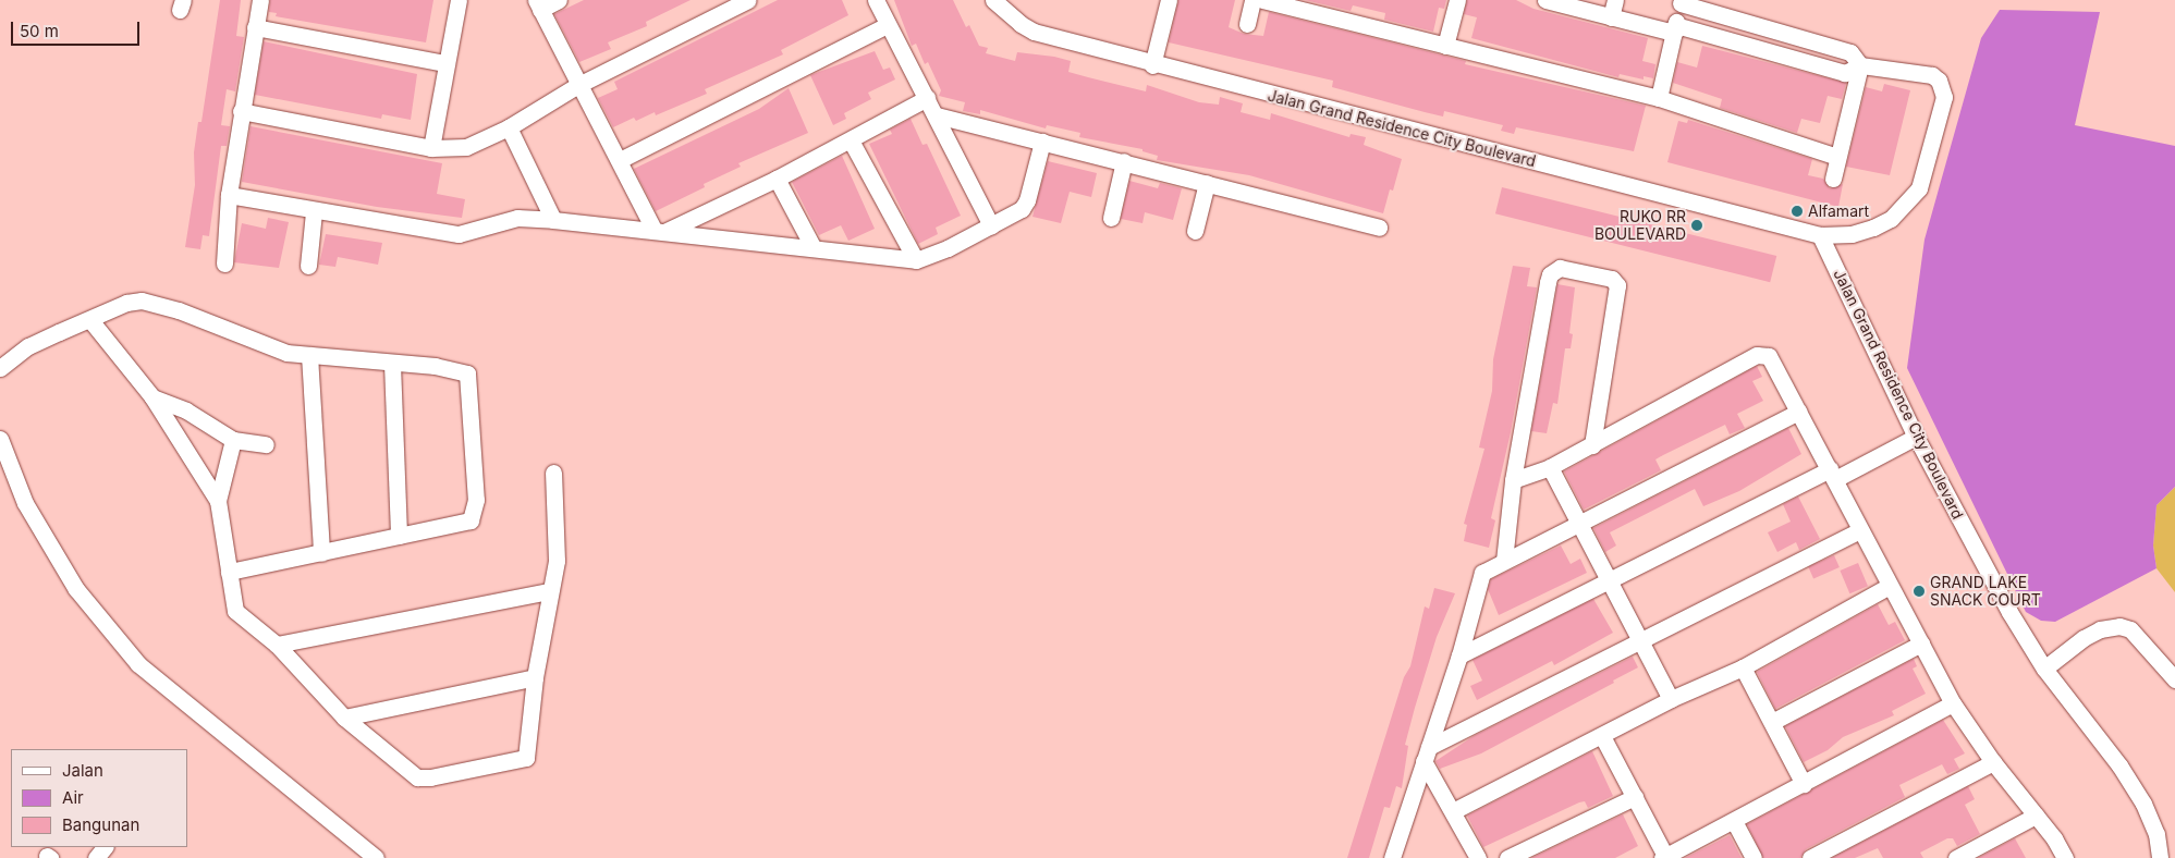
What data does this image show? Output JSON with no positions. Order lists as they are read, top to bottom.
{
  "streets": {
    "street": ["Jalan Grand Residence City Boulevard"]
  },
  "places": ["Alfamart", "RUKO RR BOULEVARD", "GRAND LAKE SNACK COURT"],
  "legend": ["Jalan", "Air", "Bangunan"],
  "scale_bar": "50 m"
}
